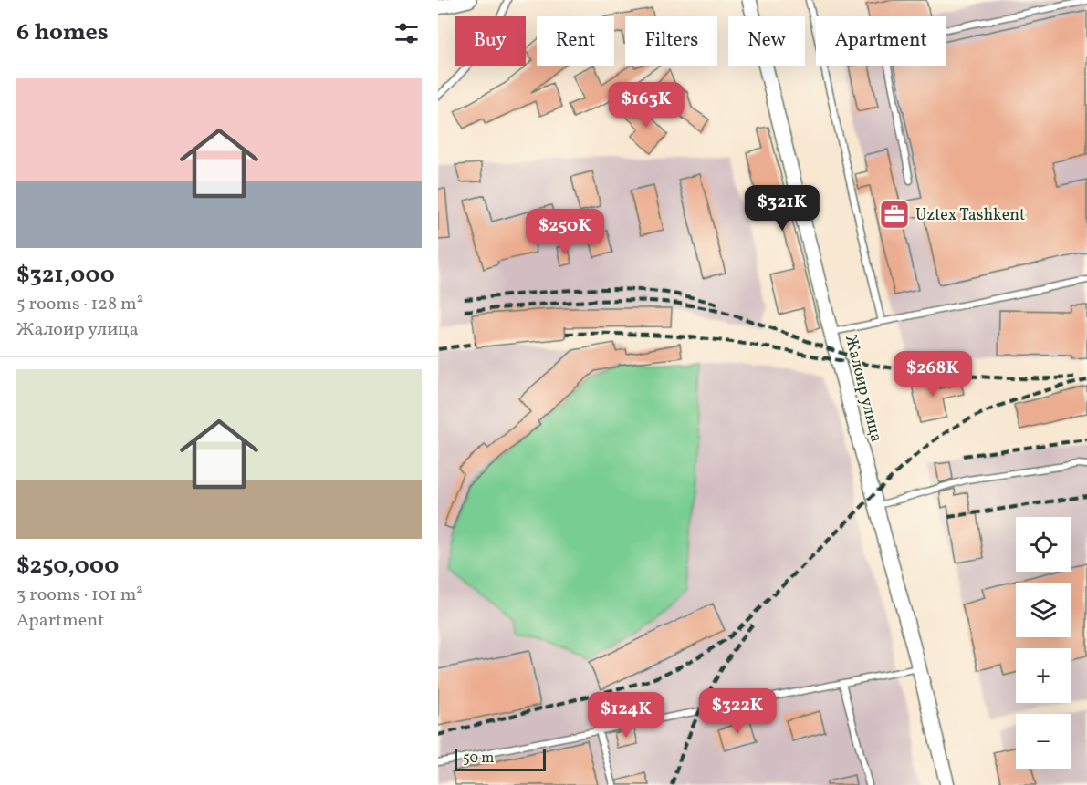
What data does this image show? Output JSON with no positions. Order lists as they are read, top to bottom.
{
  "streets": {
    "street": ["Жалоир улица"]
  },
  "places": {
    "office": ["Uztex Tashkent"]
  },
  "scale_bar": "50 m",
  "page": {
    "heading": "6 homes",
    "chip": [
      "Buy",
      "Rent",
      "Filters",
      "New",
      "Apartment"
    ],
    "list": [
      {
        "name": "$321,000",
        "note": "5 rooms · 128 m² · Жалоир улица"
      },
      {
        "name": "$250,000",
        "note": "3 rooms · 101 m² · Apartment"
      }
    ],
    "price": [
      "$163K",
      "$321K",
      "$250K",
      "$268K",
      "$322K",
      "$124K"
    ],
    "map_buttons": ["+", "−"],
    "scale": "50 m"
  }
}
